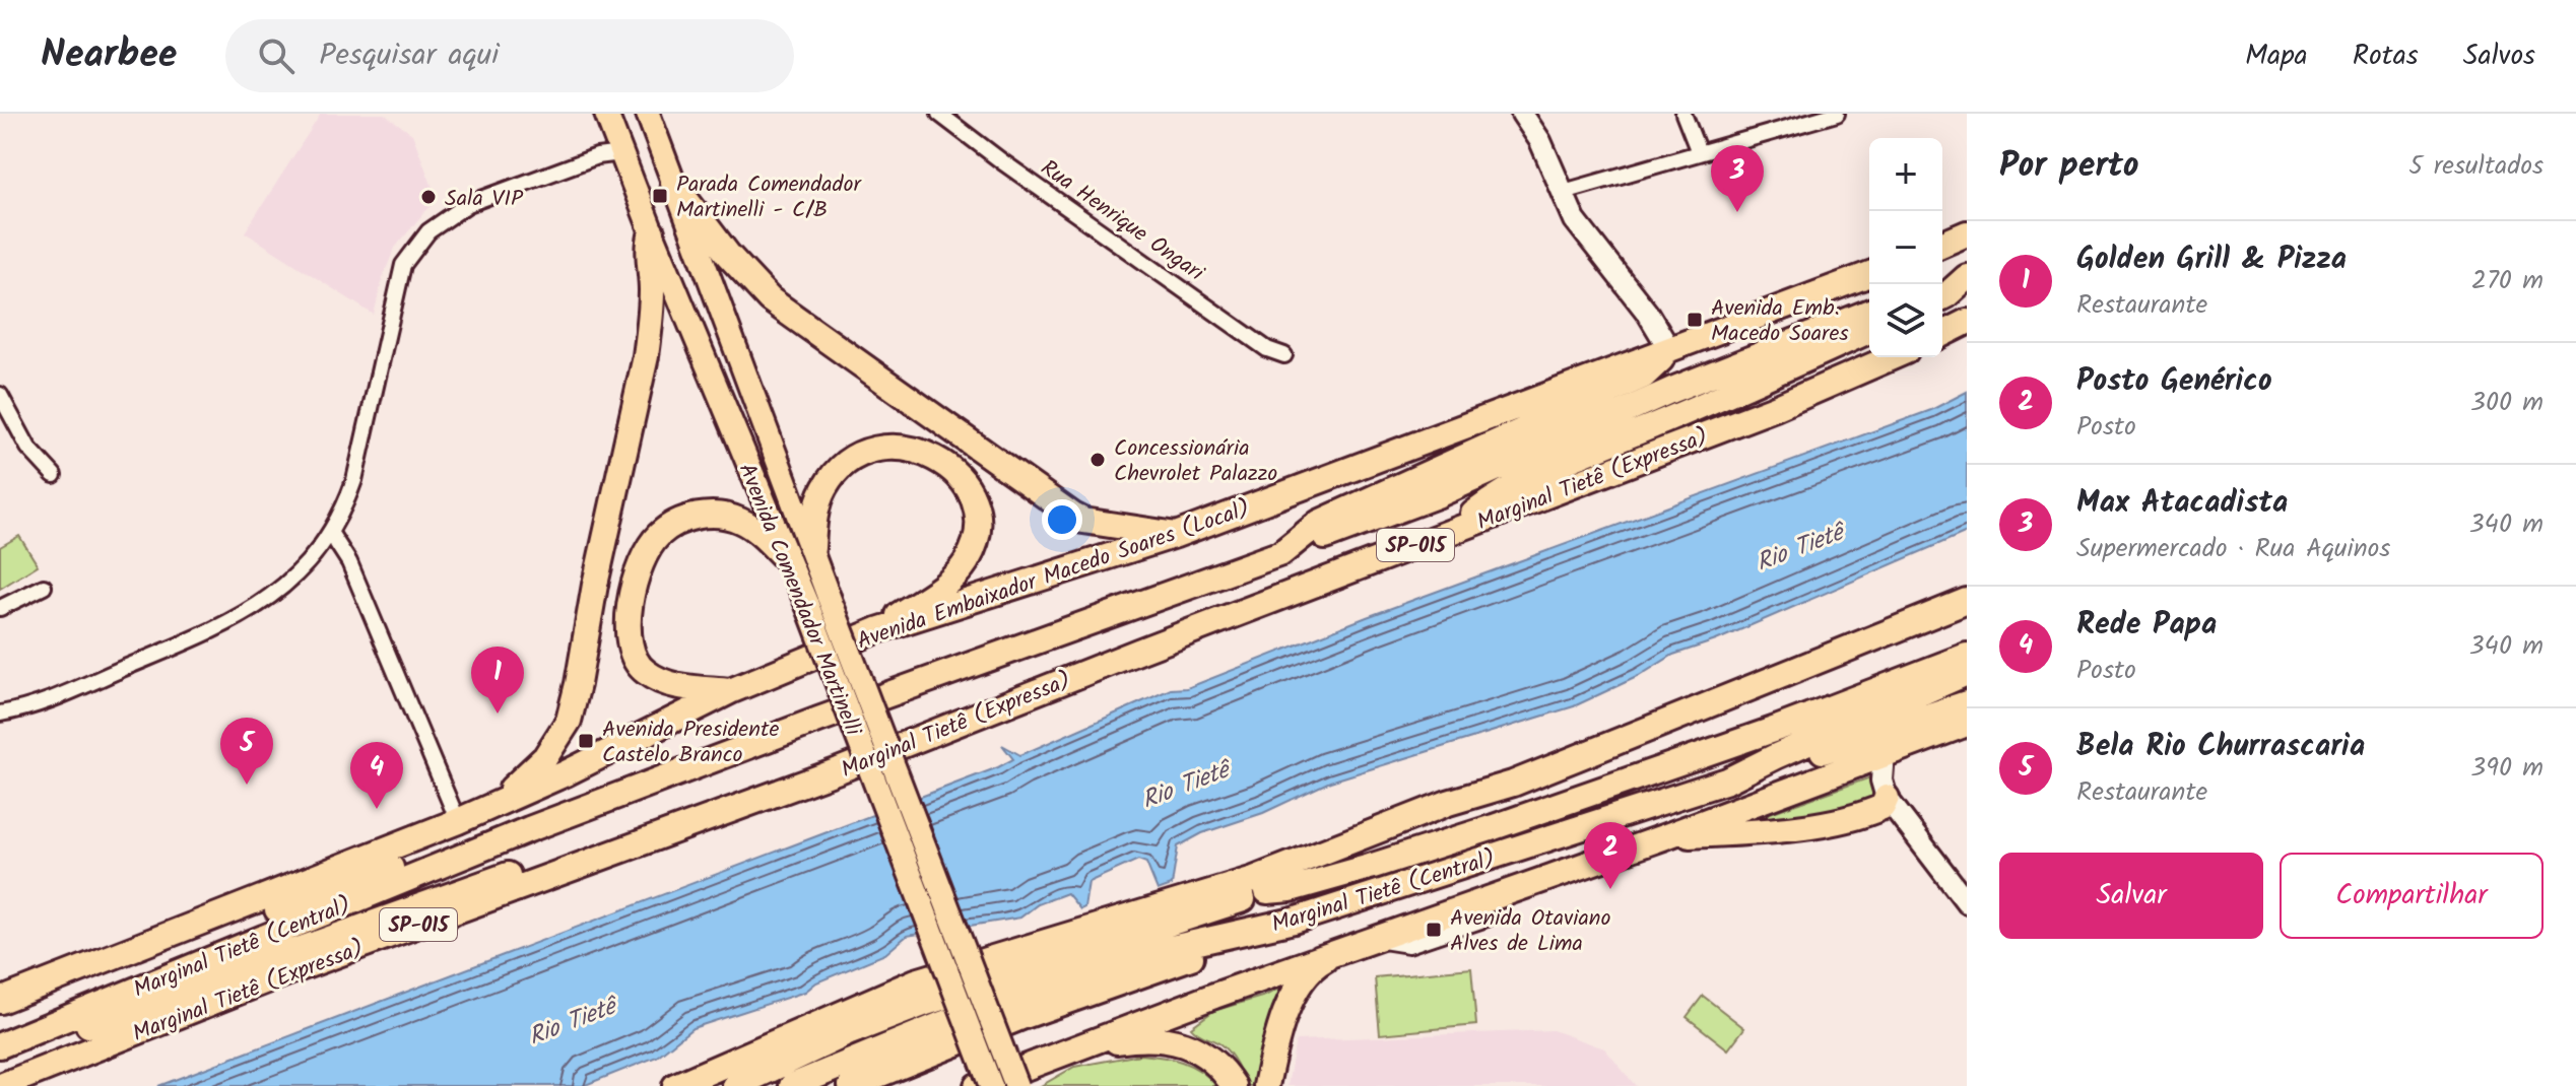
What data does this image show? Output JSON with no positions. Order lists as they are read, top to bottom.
{
  "streets": {
    "highway": [
      "Marginal Tietê (Expressa)",
      "SP-015",
      "Avenida Embaixador Macedo Soares (Local)",
      "Marginal Tietê (Central)"
    ],
    "main road": ["Avenida Comendador Martinelli"],
    "street": ["Rua Henrique Ongari"]
  },
  "water": ["Rio Tietê"],
  "places": {
    "transit": [
      "Parada Comendador Martinelli - C/B",
      "Avenida Emb. Macedo Soares",
      "Avenida Presidente Castelo Branco",
      "Avenida Otaviano Alves de Lima"
    ],
    "other": ["Sala VIP", "Concessionária Chevrolet Palazzo"]
  },
  "page": {
    "header": "Nearbee",
    "search": "Pesquisar aqui",
    "nav": ["Mapa", "Rotas", "Salvos"],
    "heading": ["Por perto", "5 resultados"],
    "map_buttons": ["+", "−"],
    "pins": [
      "3",
      "1",
      "5",
      "4",
      "2"
    ],
    "list": [
      {
        "mark": "1",
        "name": "Golden Grill & Pizza",
        "note": "Restaurante",
        "value": "270 m"
      },
      {
        "mark": "2",
        "name": "Posto Genérico",
        "note": "Posto",
        "value": "300 m"
      },
      {
        "mark": "3",
        "name": "Max Atacadista",
        "note": "Supermercado · Rua Aquinos",
        "value": "340 m"
      },
      {
        "mark": "4",
        "name": "Rede Papa",
        "note": "Posto",
        "value": "340 m"
      },
      {
        "mark": "5",
        "name": "Bela Rio Churrascaria",
        "note": "Restaurante",
        "value": "390 m"
      }
    ],
    "buttons": ["Salvar", "Compartilhar"]
  }
}
